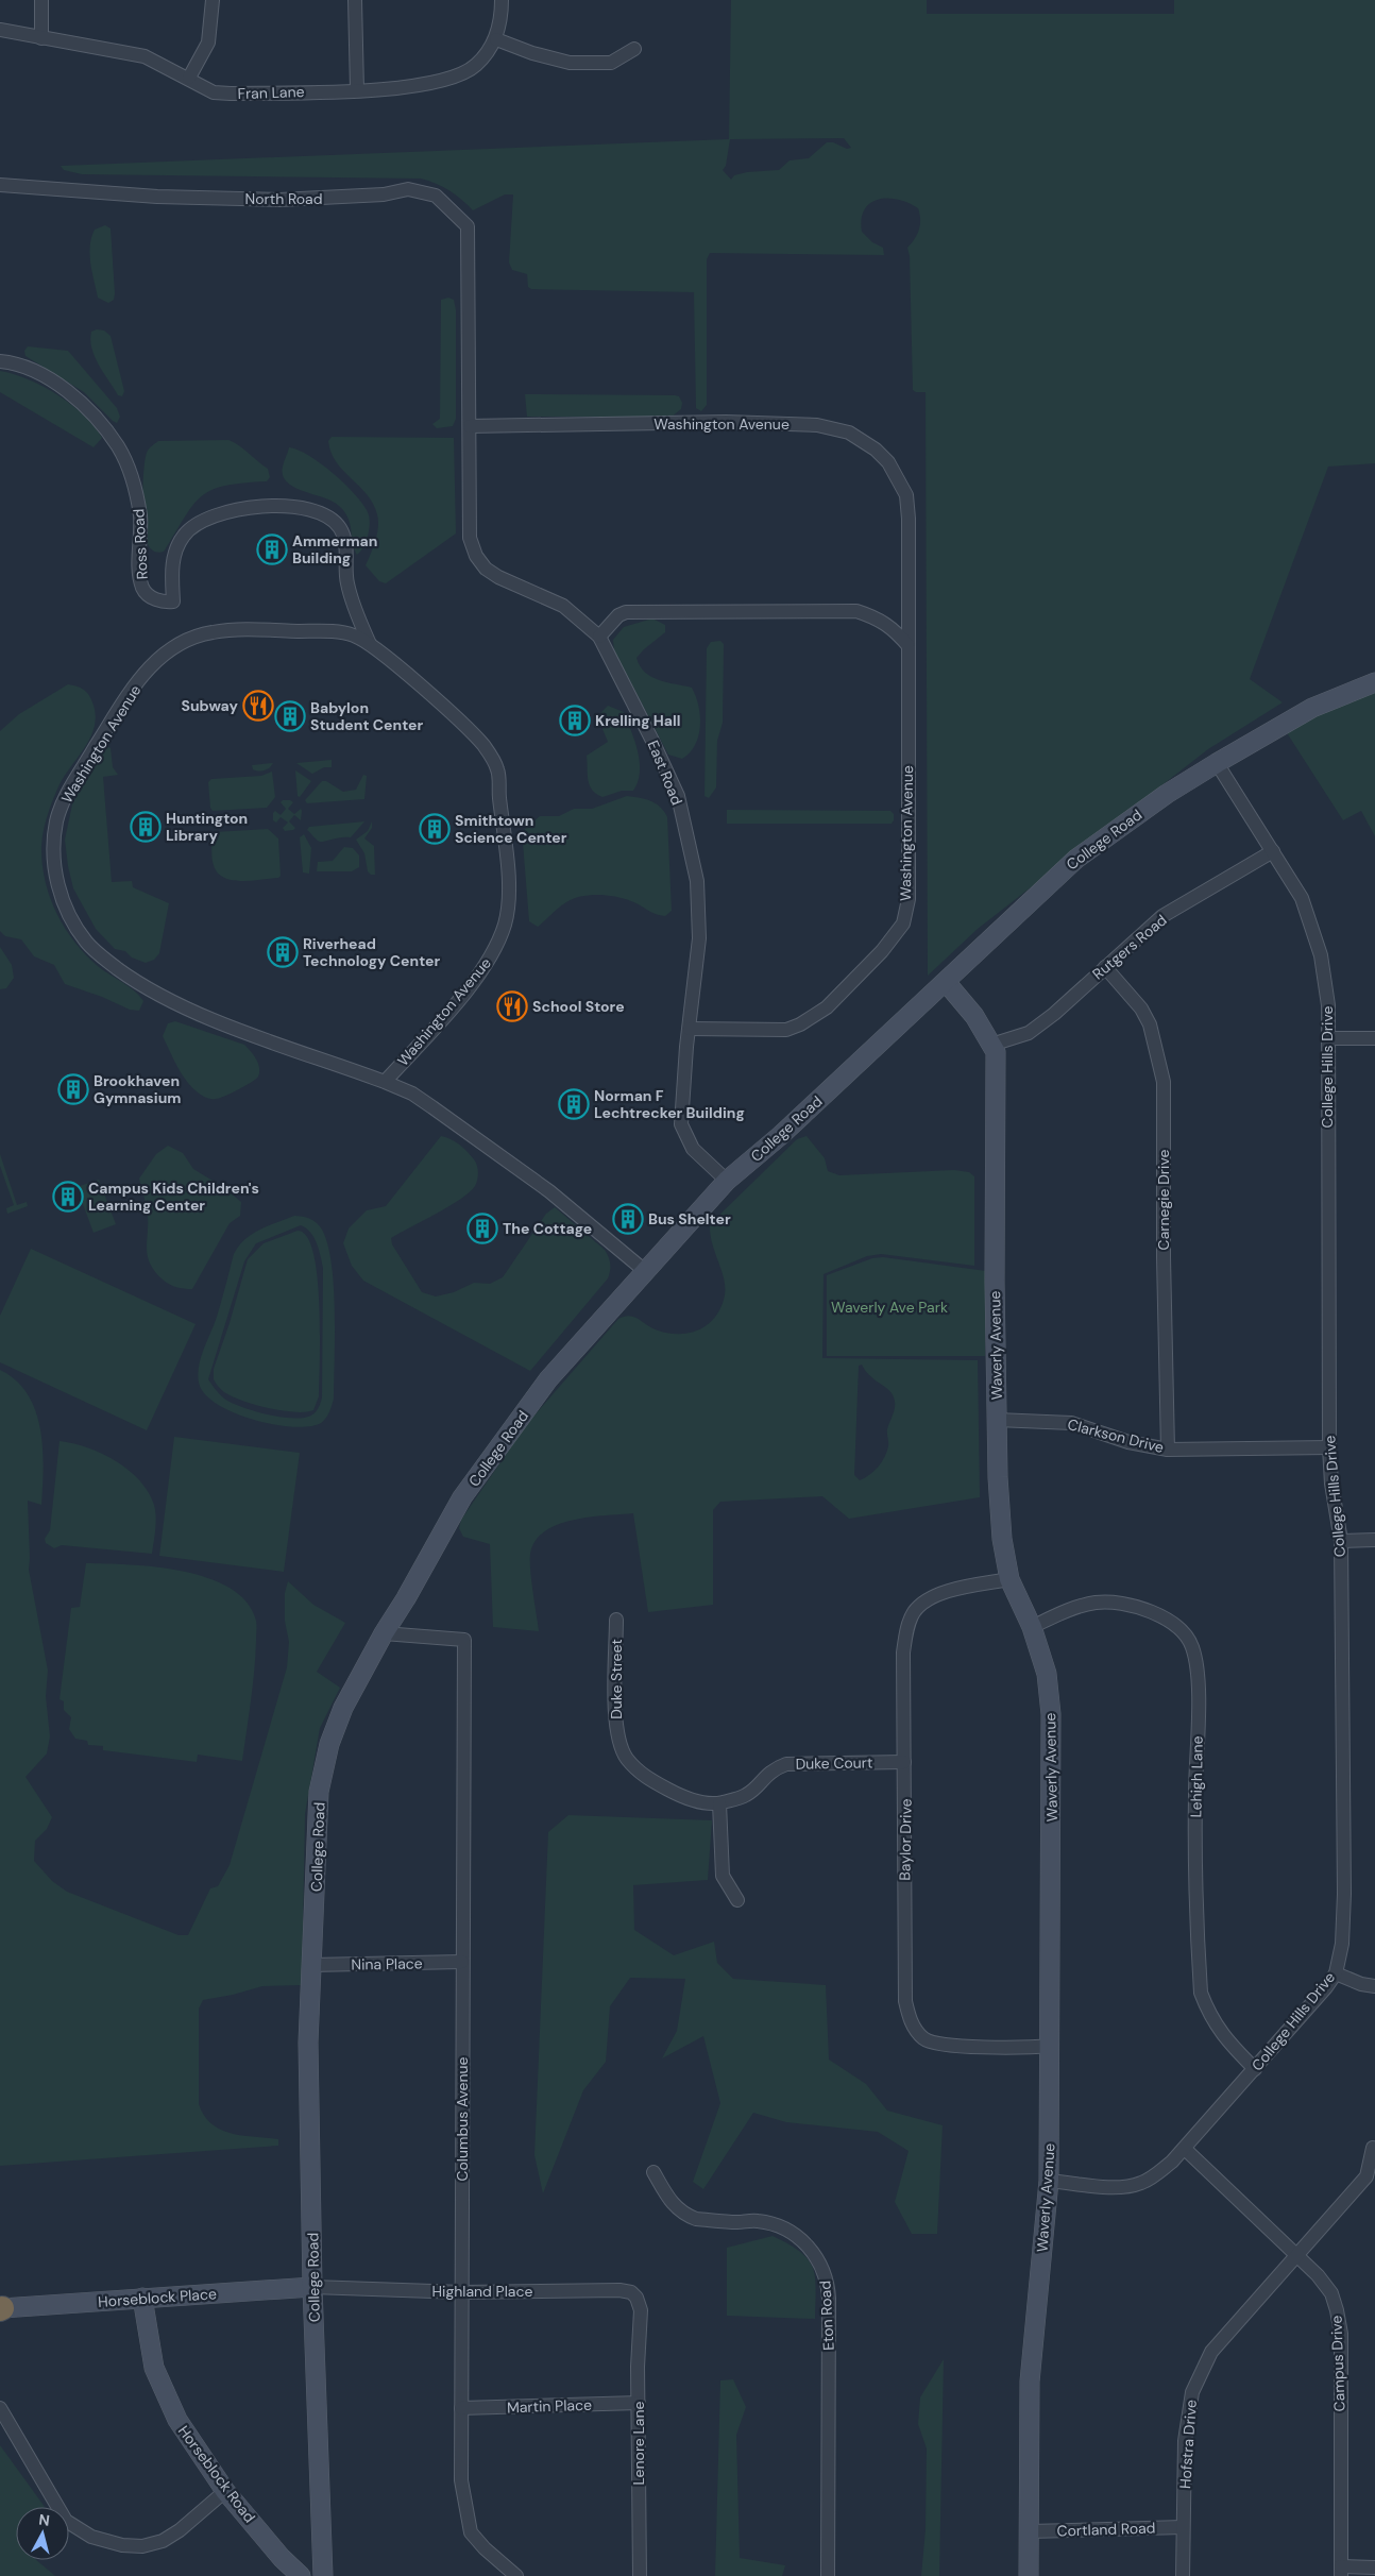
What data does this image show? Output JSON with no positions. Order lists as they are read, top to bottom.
{
  "streets": {
    "street": [
      "Fran Lane",
      "North Road",
      "Washington Avenue",
      "Ross Road",
      "East Road",
      "College Road",
      "Rutgers Road",
      "College Hills Drive",
      "Carnegie Drive",
      "Waverly Avenue",
      "Clarkson Drive",
      "Duke Street",
      "Duke Court",
      "Lehigh Lane",
      "Baylor Drive",
      "Nina Place",
      "Columbus Avenue",
      "Highland Place",
      "Horseblock Place",
      "Eton Road",
      "Campus Drive",
      "Martin Place",
      "Lenore Lane",
      "Hofstra Drive",
      "Horseblock Road",
      "Cortland Road"
    ]
  },
  "crossings": [
    ["North Road", "Washington Avenue"],
    ["North Road", "East Road"],
    ["Washington Avenue", "Ross Road"],
    ["Washington Avenue", "East Road"],
    ["Washington Avenue", "College Road"],
    ["East Road", "College Road"],
    ["College Road", "College Hills Drive"],
    ["College Road", "Waverly Avenue"],
    ["College Road", "Nina Place"],
    ["College Road", "Columbus Avenue"],
    ["College Road", "Highland Place"],
    ["College Road", "Horseblock Place"],
    ["Rutgers Road", "College Hills Drive"],
    ["Rutgers Road", "Carnegie Drive"],
    ["Rutgers Road", "Waverly Avenue"],
    ["College Hills Drive", "Waverly Avenue"],
    ["College Hills Drive", "Clarkson Drive"],
    ["College Hills Drive", "Lehigh Lane"],
    ["College Hills Drive", "Campus Drive"],
    ["Carnegie Drive", "Clarkson Drive"],
    ["Waverly Avenue", "Clarkson Drive"],
    ["Waverly Avenue", "Lehigh Lane"],
    ["Waverly Avenue", "Baylor Drive"],
    ["Waverly Avenue", "Cortland Road"],
    ["Duke Street", "Duke Court"],
    ["Duke Court", "Baylor Drive"],
    ["Nina Place", "Columbus Avenue"],
    ["Columbus Avenue", "Highland Place"],
    ["Columbus Avenue", "Martin Place"],
    ["Highland Place", "Horseblock Place"],
    ["Highland Place", "Lenore Lane"],
    ["Horseblock Place", "Horseblock Road"],
    ["Campus Drive", "Hofstra Drive"],
    ["Martin Place", "Lenore Lane"],
    ["Hofstra Drive", "Cortland Road"]
  ],
  "parks": ["Waverly Ave Park"],
  "places": {
    "building": [
      "Ammerman Building",
      "Babylon Student Center",
      "Krelling Hall",
      "Huntington Library",
      "Smithtown Science Center",
      "Riverhead Technology Center",
      "Brookhaven Gymnasium",
      "Norman F Lechtrecker Building",
      "Campus Kids Children's Learning Center",
      "Bus Shelter",
      "The Cottage"
    ],
    "restaurant": ["Subway", "School Store"]
  },
  "north": "top"
}
